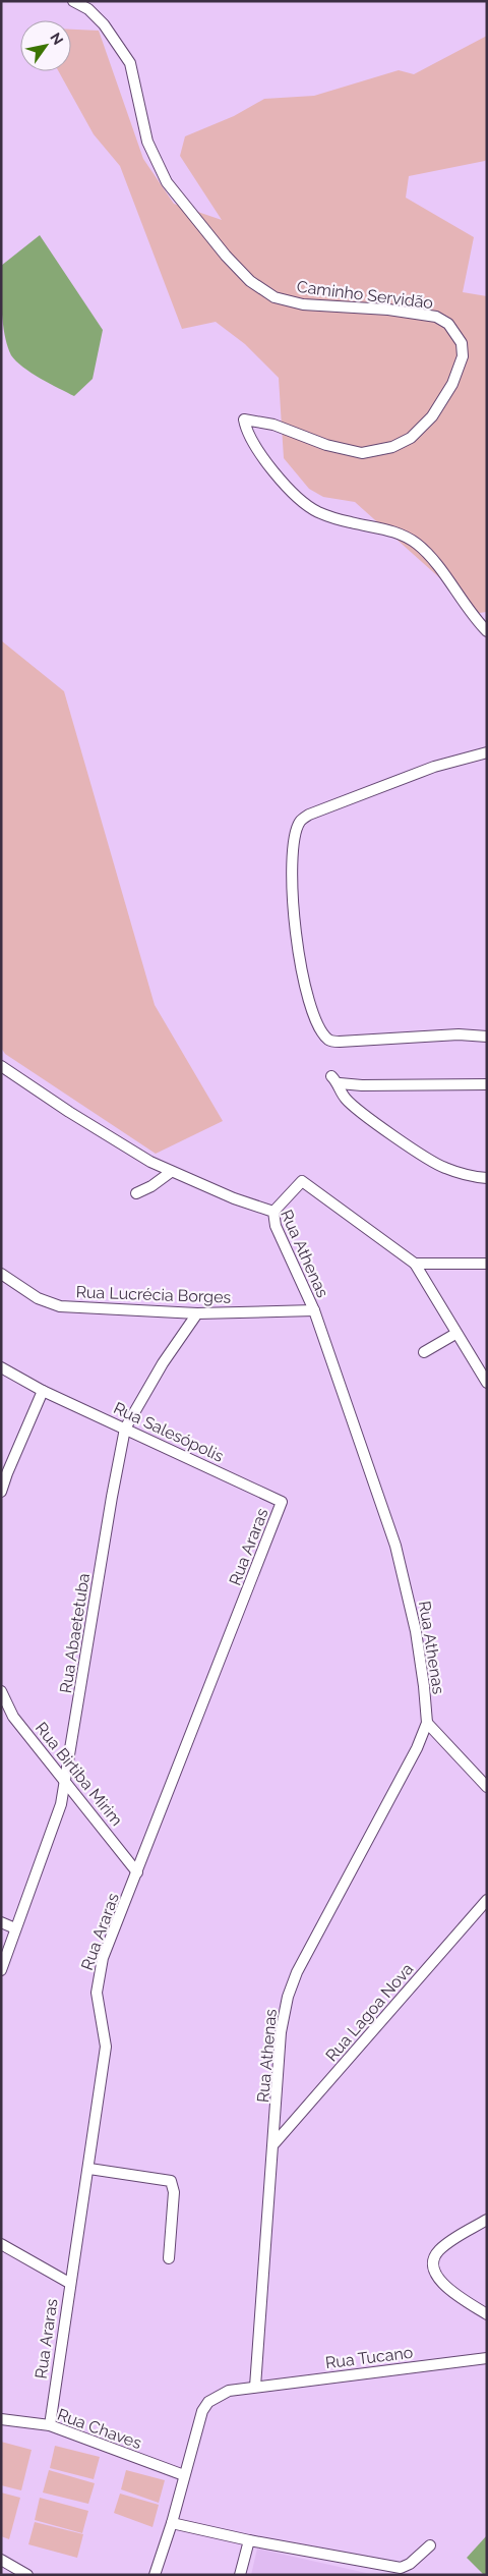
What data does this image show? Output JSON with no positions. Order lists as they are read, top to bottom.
{
  "streets": {
    "street": [
      "Caminho Servidão",
      "Rua Athenas",
      "Rua Lucrécia Borges",
      "Rua Salesópolis",
      "Rua Araras",
      "Rua Abaetetuba",
      "Rua Birtiba Mirim",
      "Rua Lagoa Nova",
      "Rua Tucano",
      "Rua Chaves"
    ]
  },
  "crossings": [
    ["Rua Athenas", "Rua Lucrécia Borges"],
    ["Rua Athenas", "Rua Lagoa Nova"],
    ["Rua Athenas", "Rua Tucano"],
    ["Rua Lucrécia Borges", "Rua Abaetetuba"],
    ["Rua Salesópolis", "Rua Araras"],
    ["Rua Salesópolis", "Rua Abaetetuba"],
    ["Rua Araras", "Rua Birtiba Mirim"],
    ["Rua Araras", "Rua Chaves"],
    ["Rua Abaetetuba", "Rua Birtiba Mirim"],
    ["Rua Tucano", "Rua Chaves"]
  ],
  "north": "top right"
}
